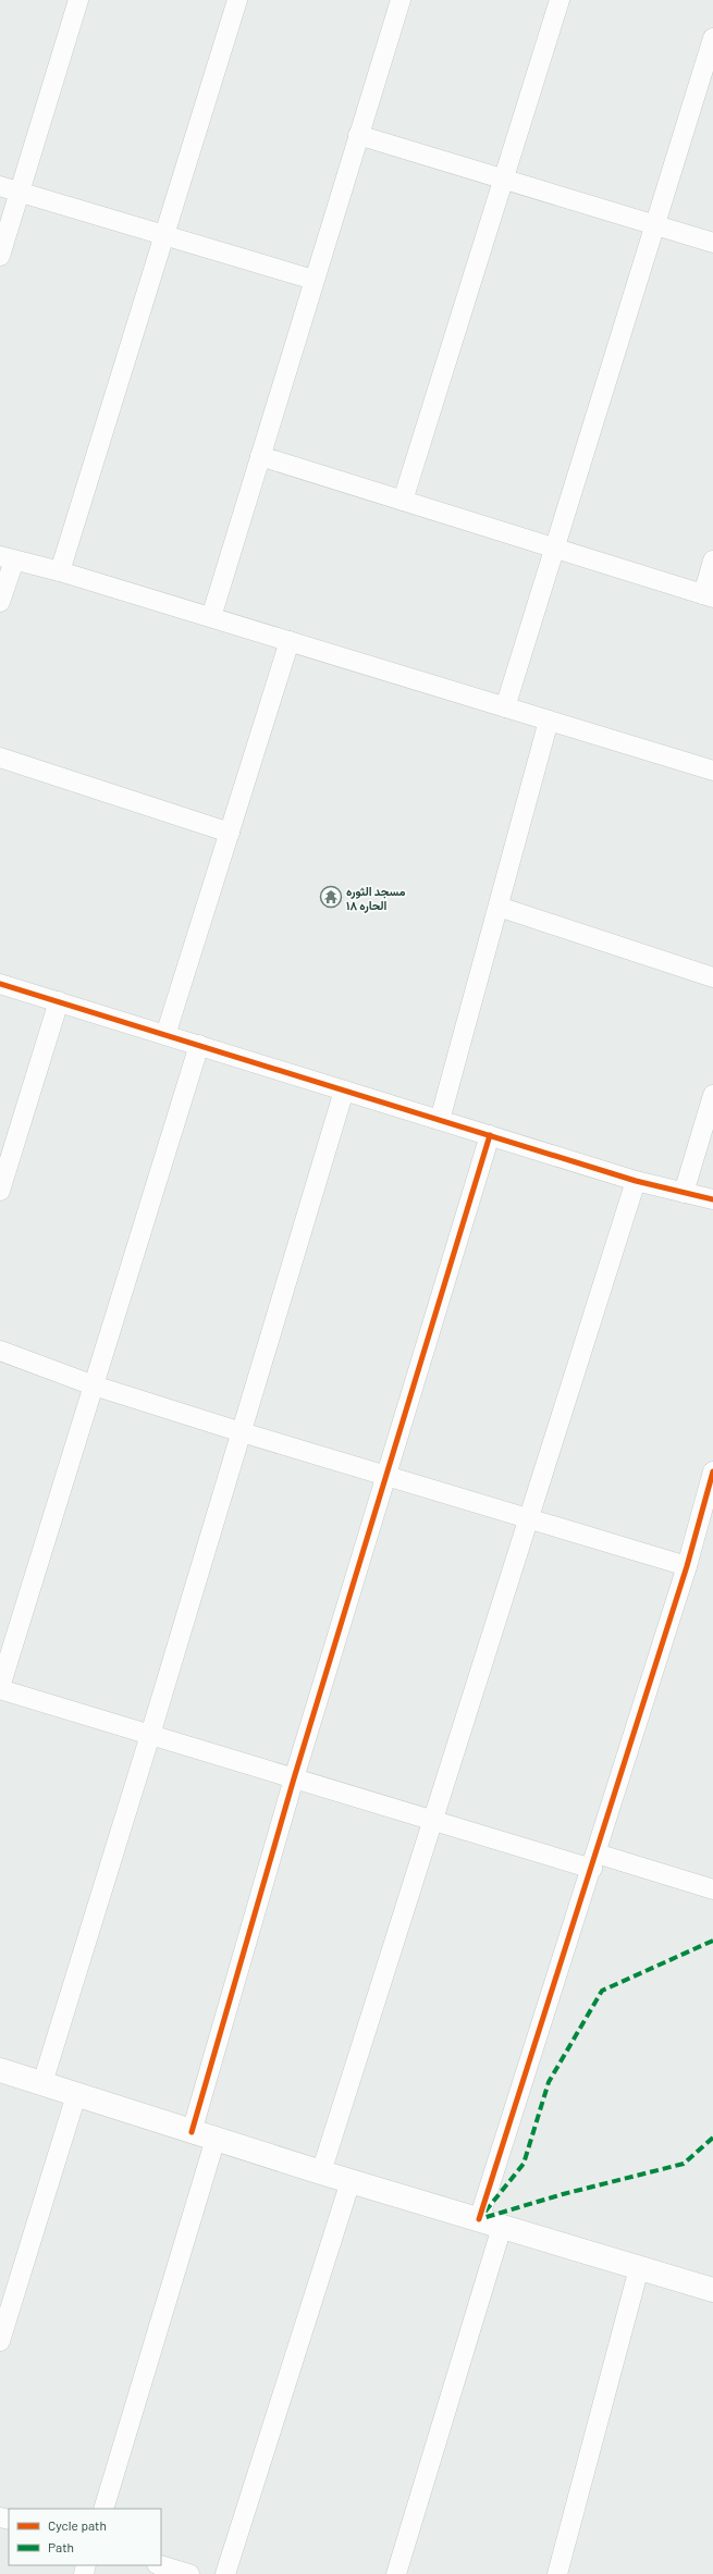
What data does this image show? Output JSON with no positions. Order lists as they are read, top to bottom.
{
  "places": {
    "temple": ["مسجد الثوره الحاره ١٨"]
  },
  "legend": ["Cycle path", "Path"]
}
